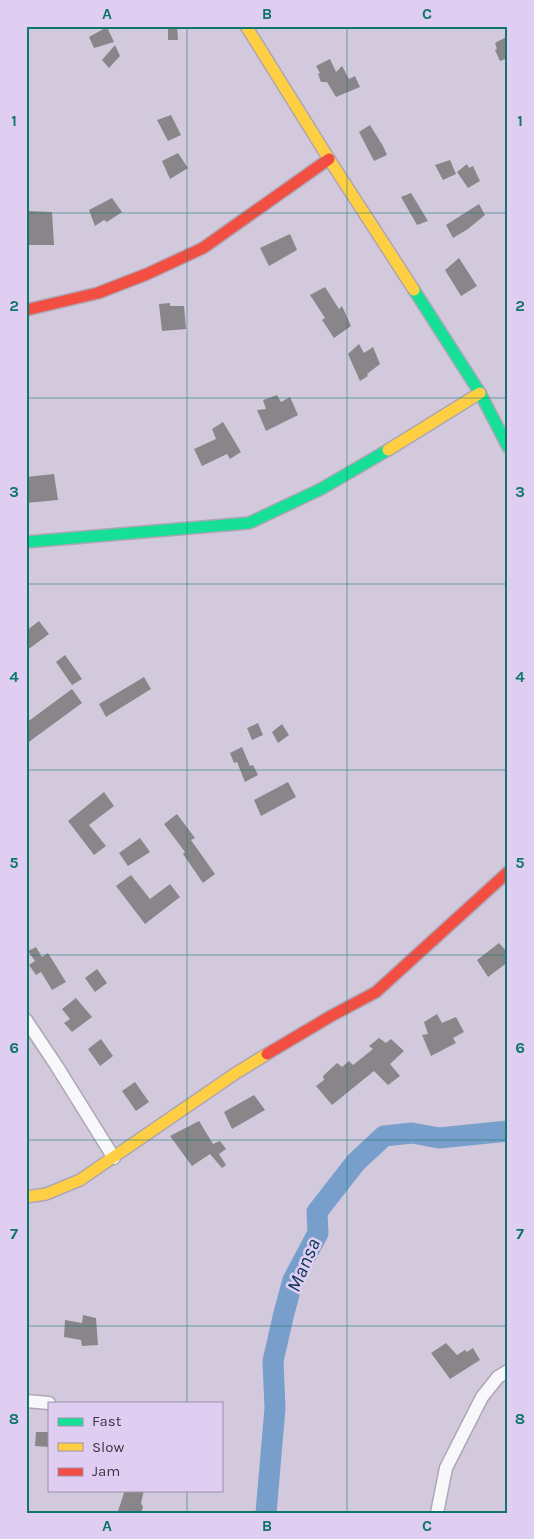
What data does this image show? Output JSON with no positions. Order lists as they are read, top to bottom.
{
  "water": ["Mansa"],
  "legend": ["Fast", "Slow", "Jam"],
  "grid": {
    "columns": ["A", "B", "C"],
    "rows": [
      "1",
      "2",
      "3",
      "4",
      "5",
      "6",
      "7",
      "8"
    ]
  }
}
